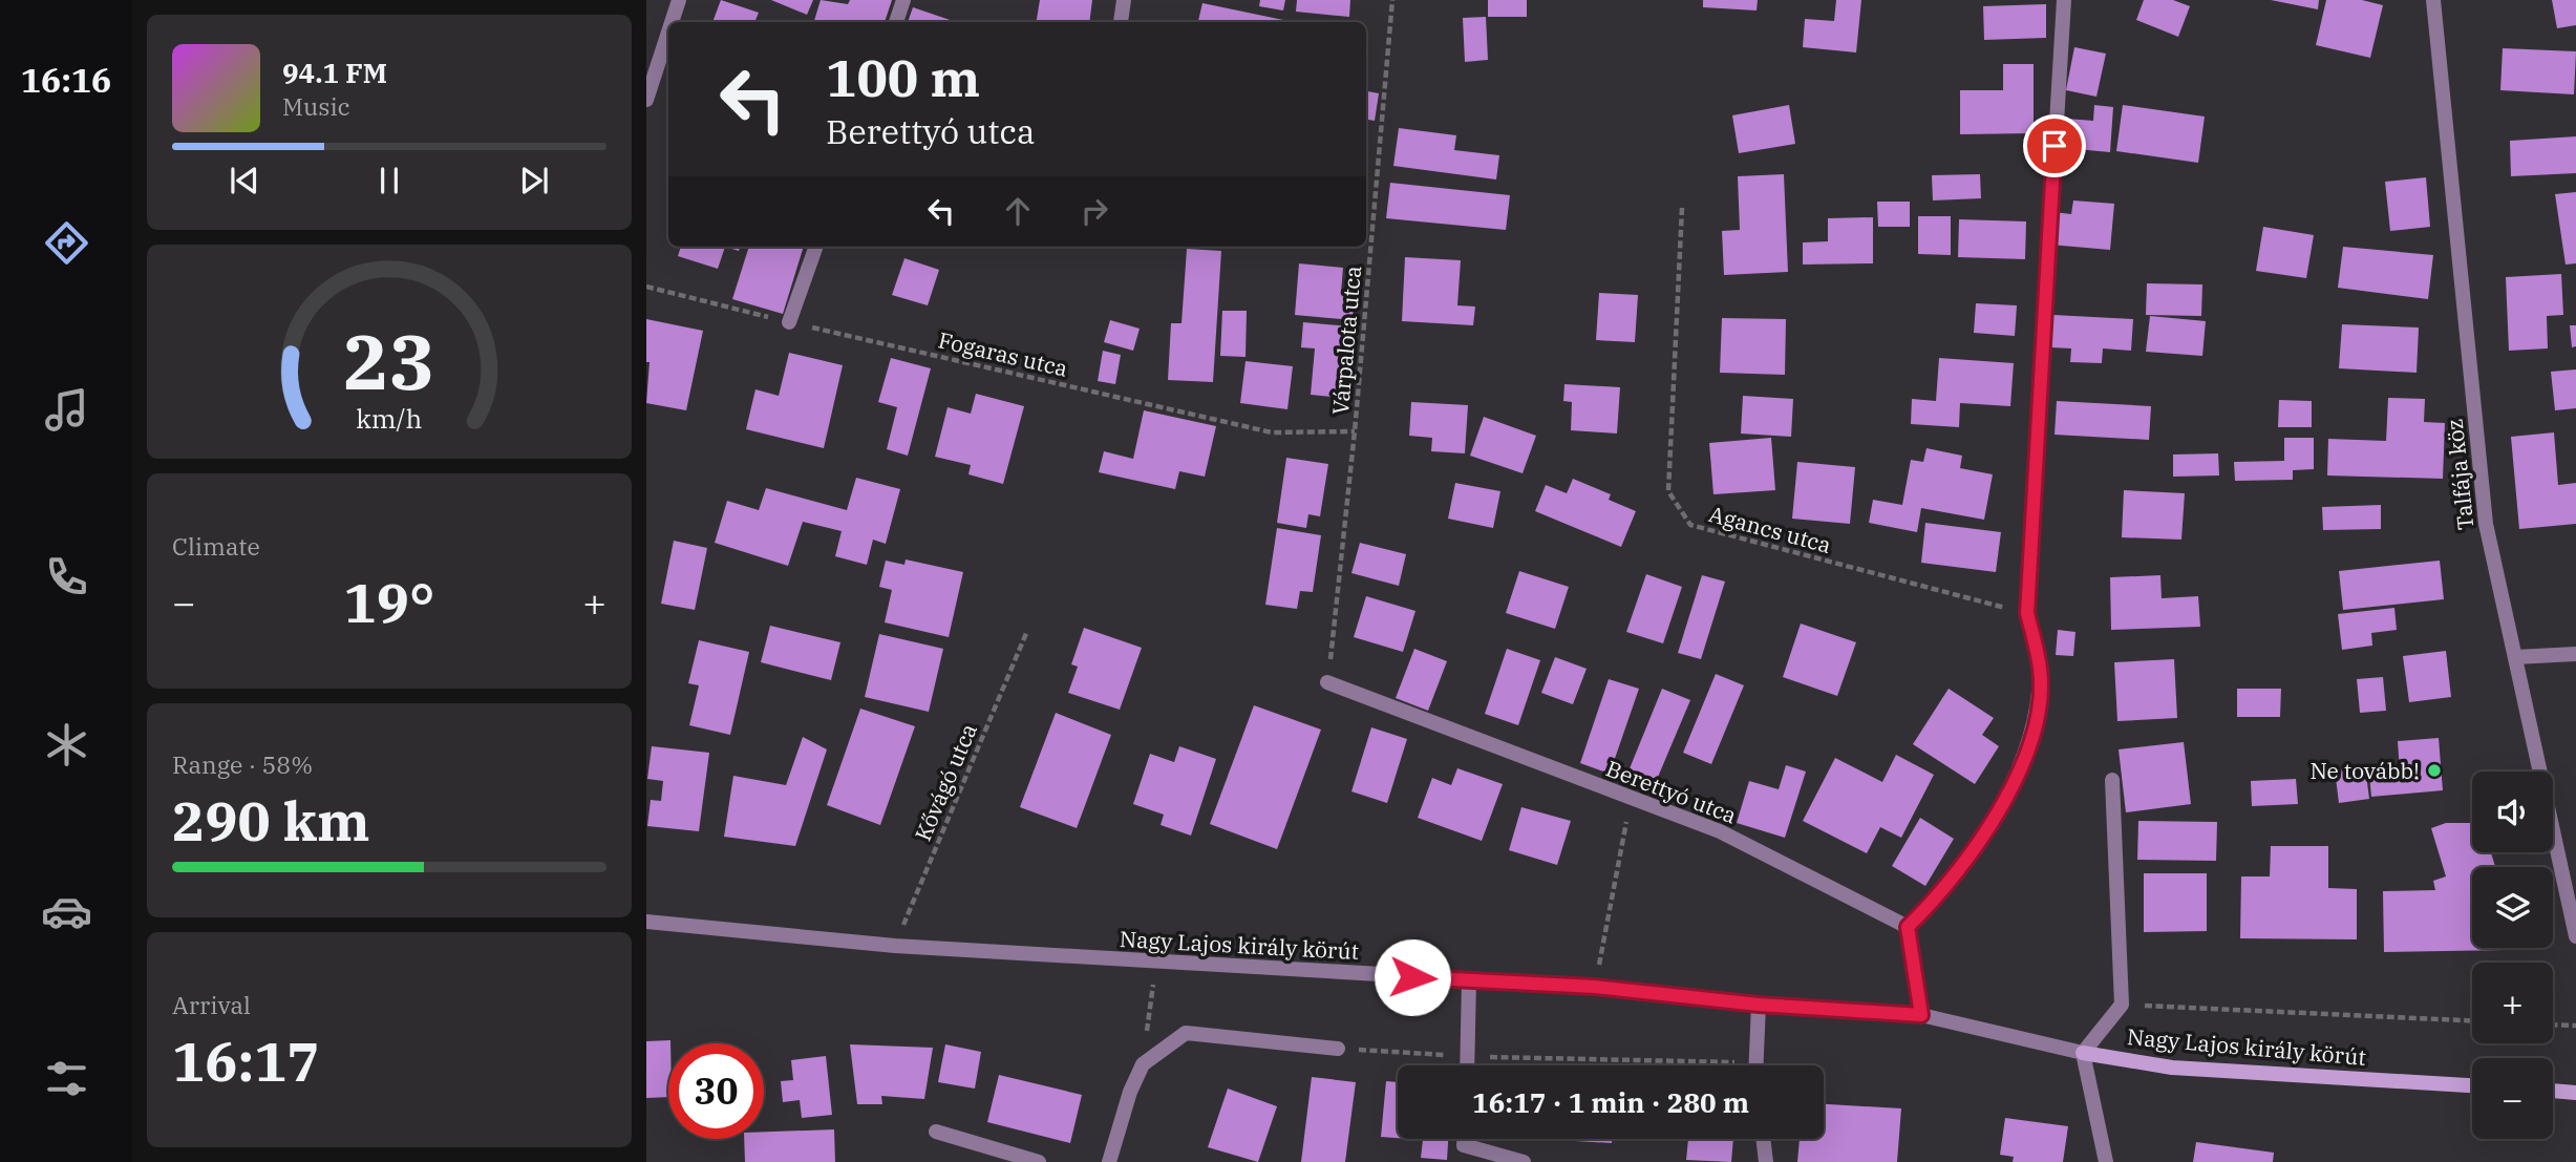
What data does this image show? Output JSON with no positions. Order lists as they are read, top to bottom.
{
  "streets": {
    "street": ["Talfája köz", "Berettyó utca", "Nagy Lajos király körút"],
    "path": [
      "Várpalota utca",
      "Fogaras utca",
      "Agancs utca",
      "Kővágó utca"
    ]
  },
  "crossings": [
    ["Várpalota utca", "Fogaras utca"],
    ["Várpalota utca", "Berettyó utca"],
    ["Kővágó utca", "Nagy Lajos király körút"]
  ],
  "places": ["Ne tovább!"],
  "page": {
    "tabs": "16:16",
    "turn": ["100 m", "Berettyó utca"],
    "song": ["94.1 FM", "Music"],
    "tile": [
      "Climate",
      ["Range · 58%", "290 km"],
      ["Arrival", "16:17"]
    ],
    "heat": ["−", "19°", "+"],
    "map_buttons": ["+", "−"],
    "limit": "30",
    "trip": "16:17 · 1 min · 280 m",
    "gauge": ["23", "km/h"]
  }
}
